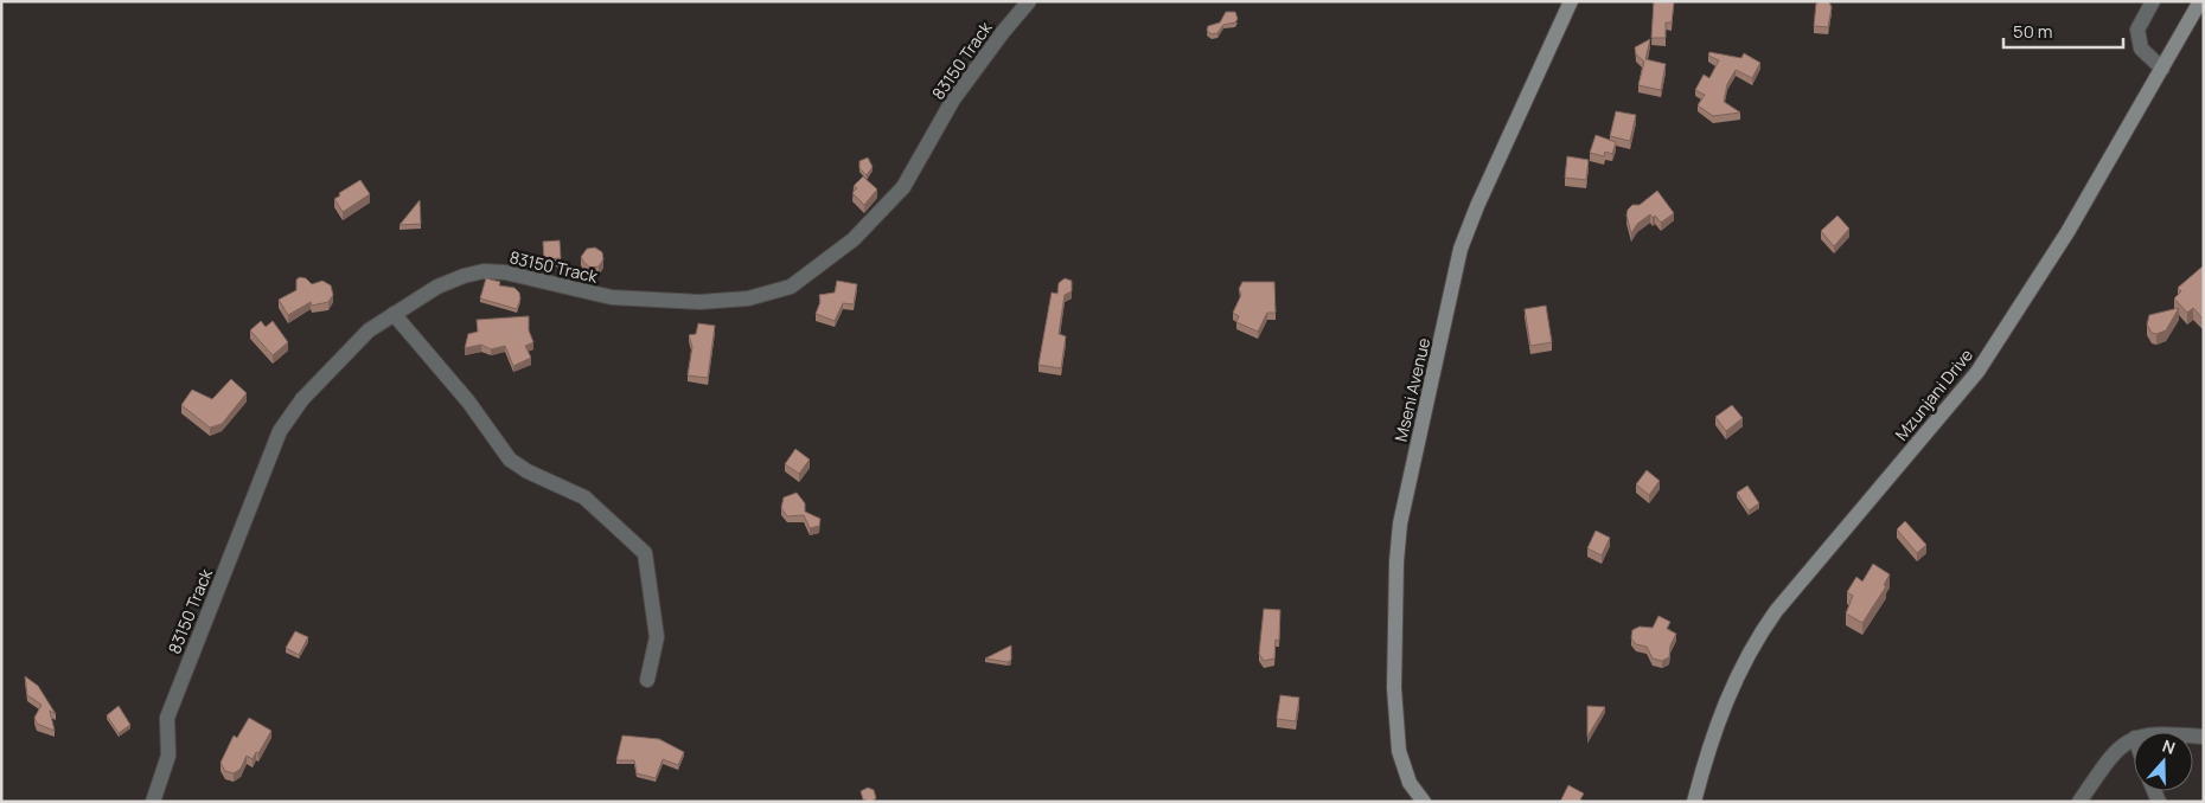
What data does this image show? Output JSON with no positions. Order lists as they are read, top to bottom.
{
  "streets": {
    "main road": ["Mseni Avenue", "Mzunjani Drive"],
    "street": ["83150 Track"]
  },
  "scale_bar": "50 m",
  "north": "top"
}
